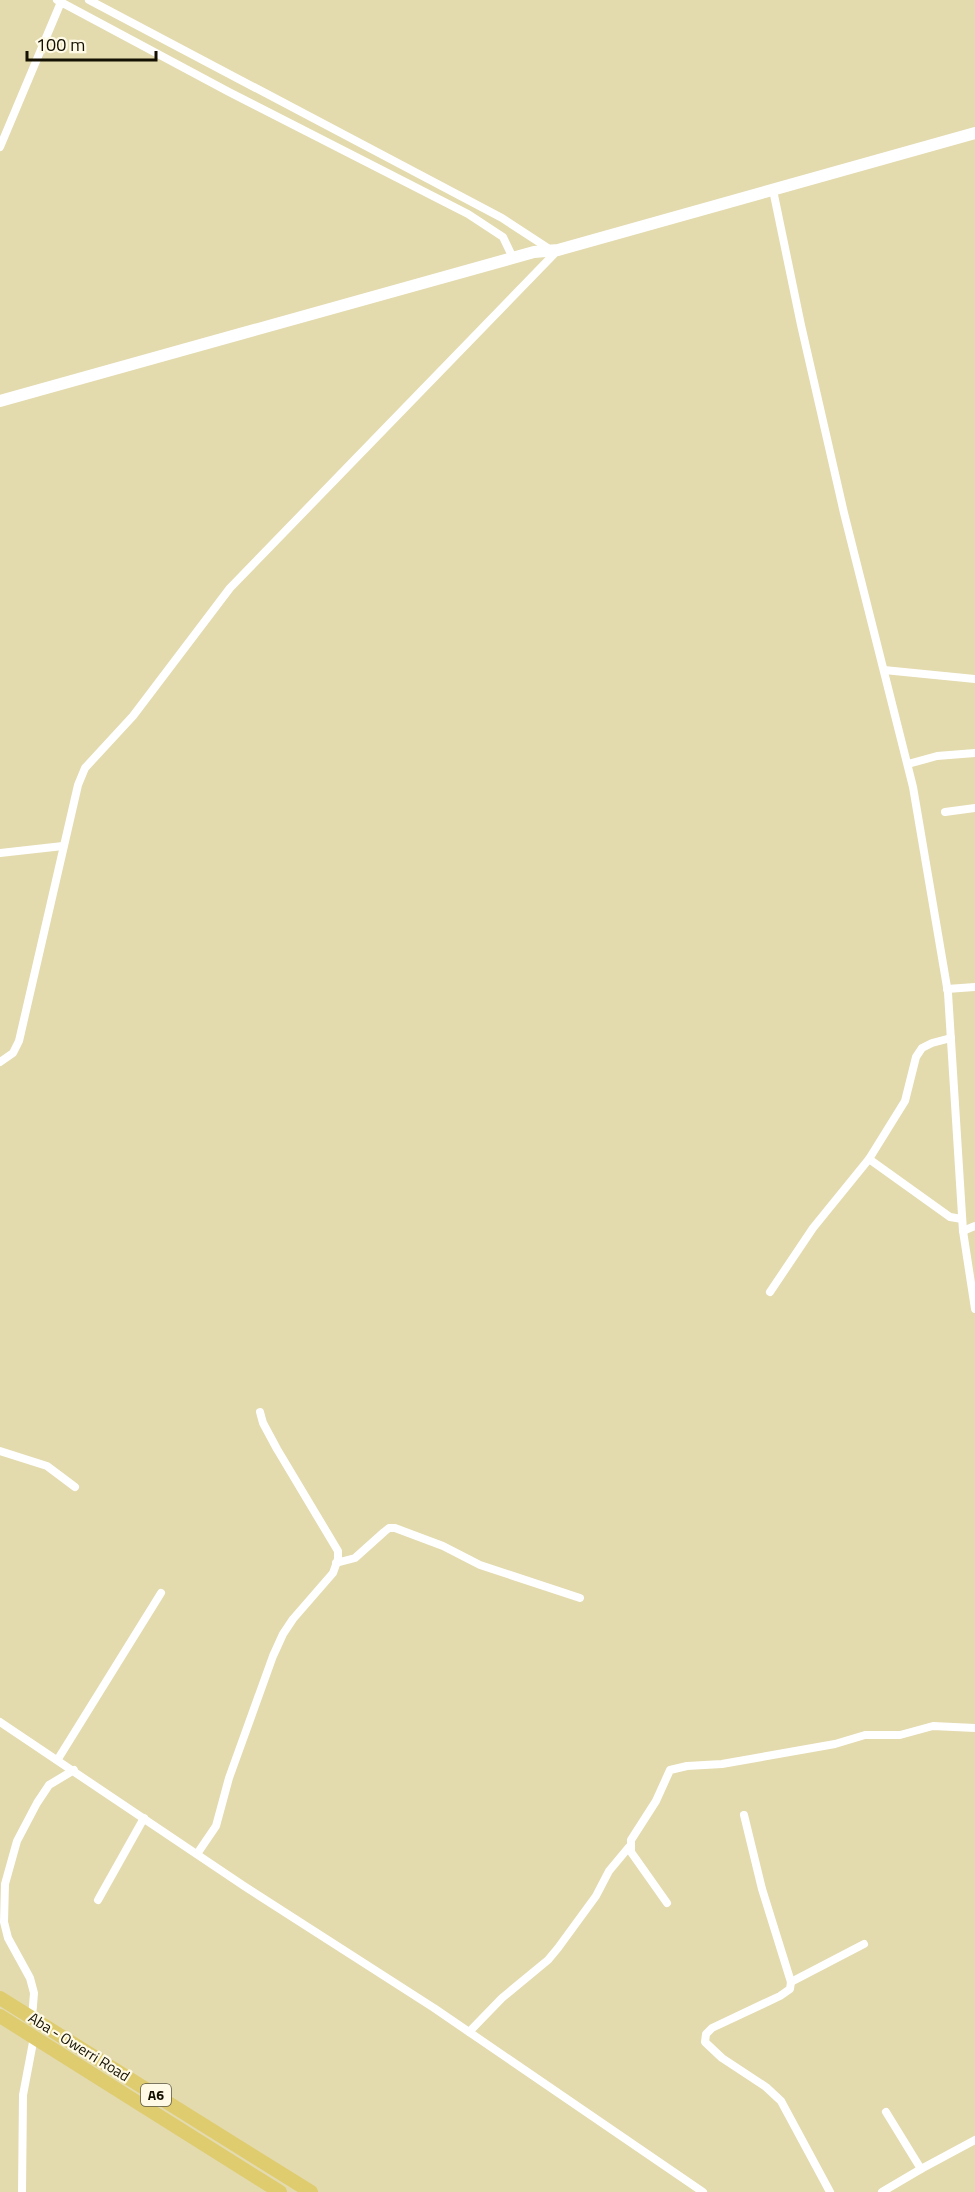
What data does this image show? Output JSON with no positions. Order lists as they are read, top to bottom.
{
  "streets": {
    "highway": ["Aba - Owerri Road", "A6"]
  },
  "scale_bar": "100 m"
}
